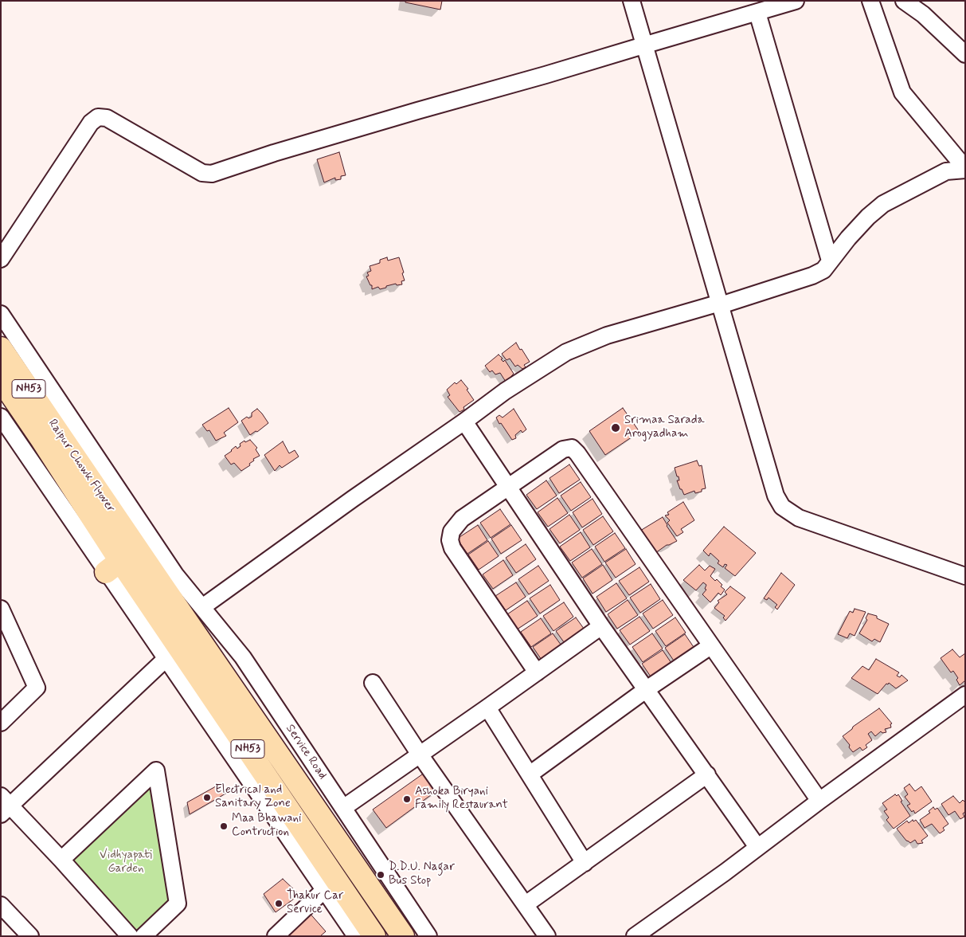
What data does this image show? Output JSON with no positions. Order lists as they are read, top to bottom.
{
  "streets": {
    "highway": ["NH53", "Raipur Chowk Flyover"],
    "street": ["Service Road"]
  },
  "crossings": [
    ["NH53", "Raipur Chowk Flyover"],
    ["NH53", "Service Road"],
    ["Raipur Chowk Flyover", "Service Road"]
  ],
  "parks": ["Vidhyapati Garden"],
  "places": [
    "Srimaa Sarada Arogyadham",
    "Electrical and Sanitary Zone",
    "Ashoka Biryani Family Restaurant",
    "Maa Bhawani Contruction",
    "D.D.U. Nagar Bus Stop",
    "Thakur Car Service"
  ]
}
